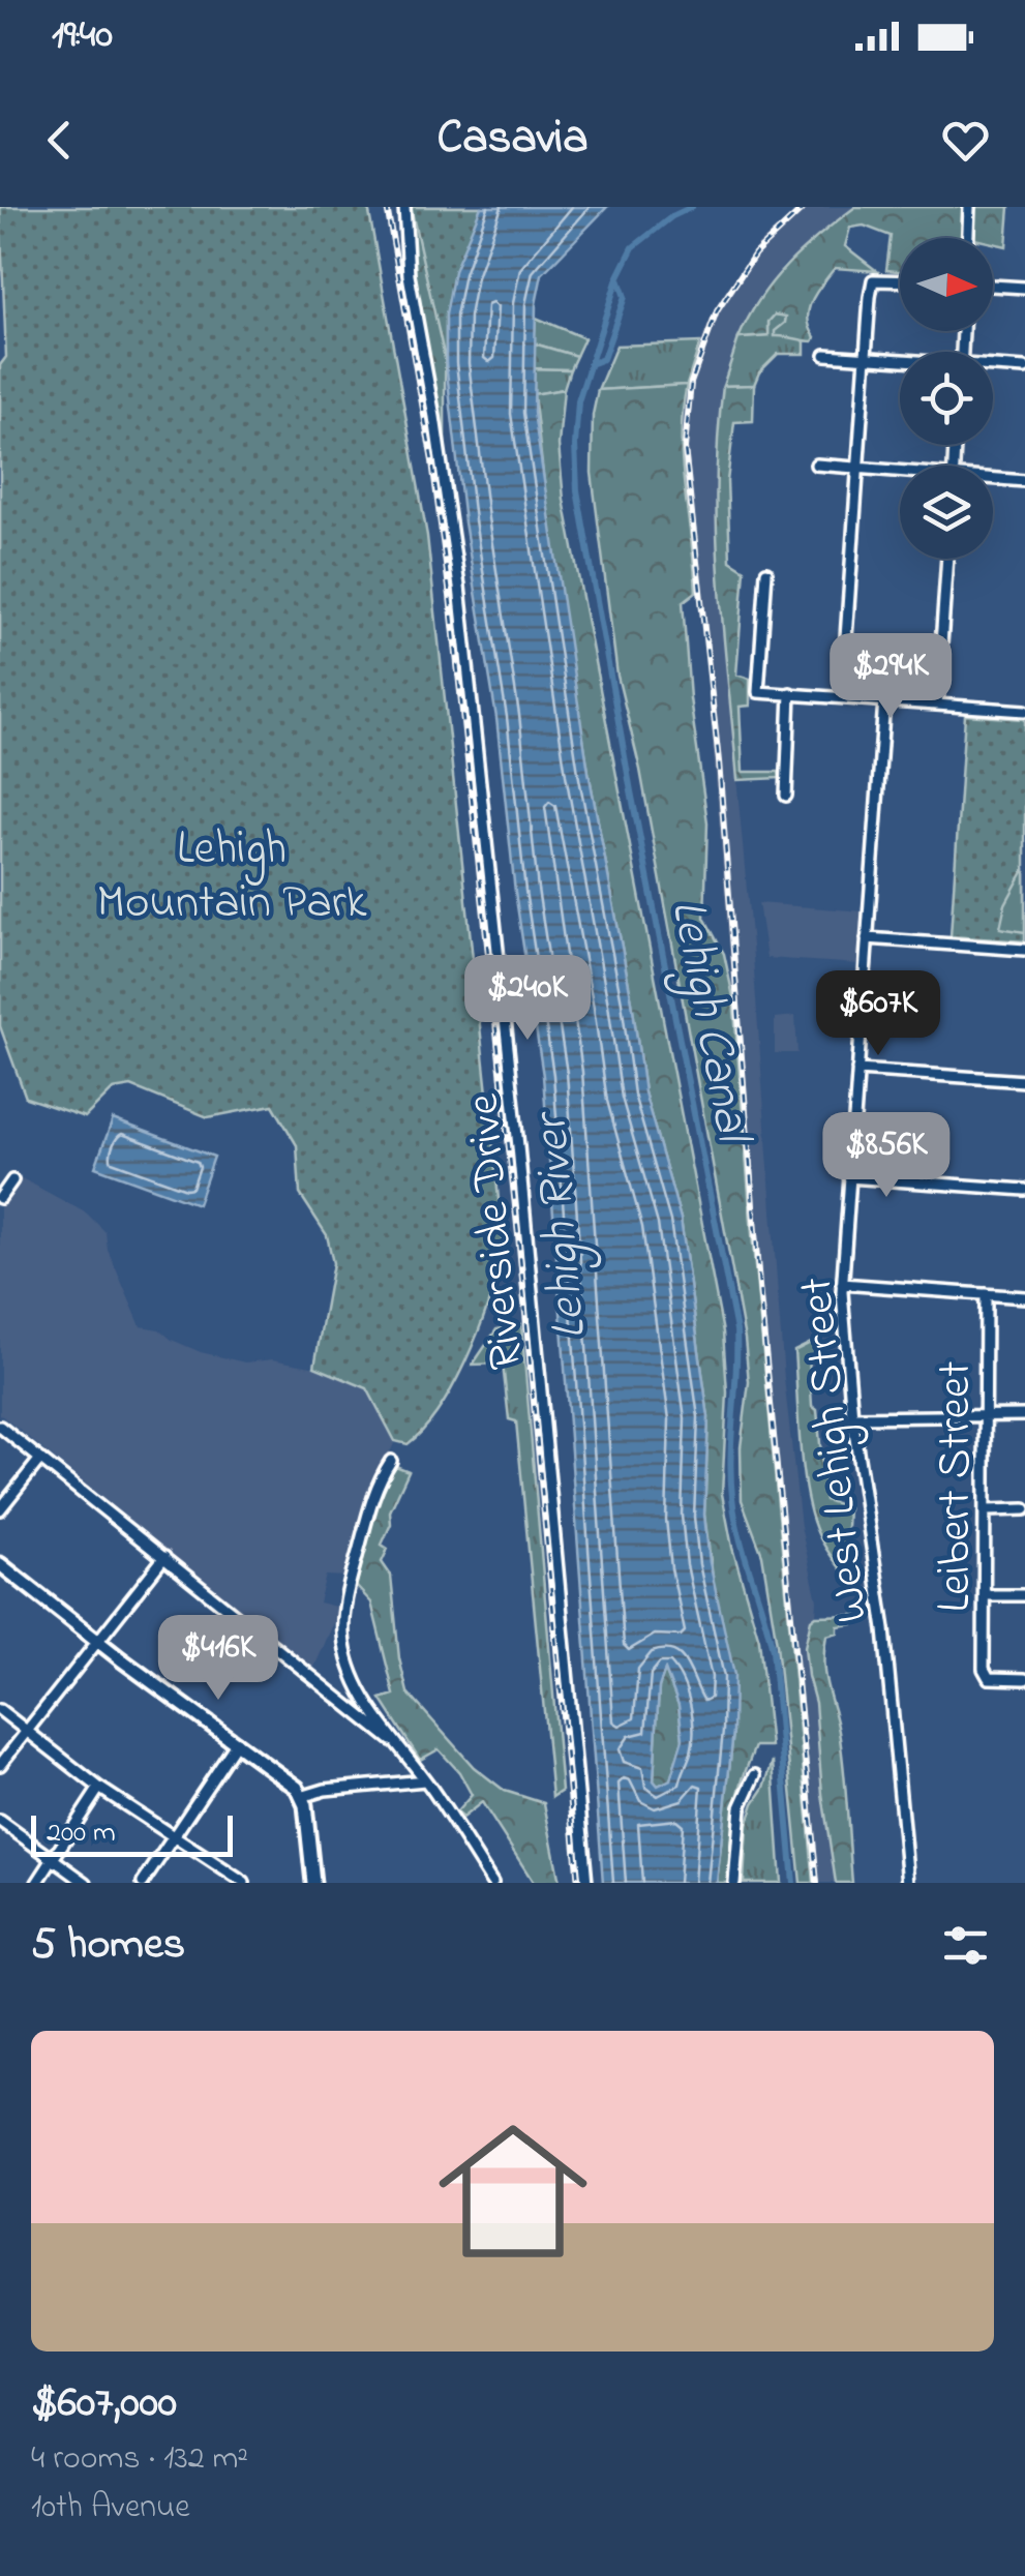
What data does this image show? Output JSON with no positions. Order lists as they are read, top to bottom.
{
  "streets": {
    "street": ["Riverside Drive", "West Lehigh Street", "Leibert Street"]
  },
  "water": ["Lehigh Canal", "Lehigh River"],
  "parks": ["Lehigh Mountain Park"],
  "scale_bar": "200 m",
  "north": "right",
  "page": {
    "status": "19:40",
    "header": "Casavia",
    "price": [
      "$294K",
      "$240K",
      "$607K",
      "$856K",
      "$416K"
    ],
    "scale": "200 m",
    "heading": "5 homes",
    "list": [
      {
        "name": "$607,000",
        "note": "4 rooms · 132 m² · 10th Avenue"
      }
    ]
  }
}
